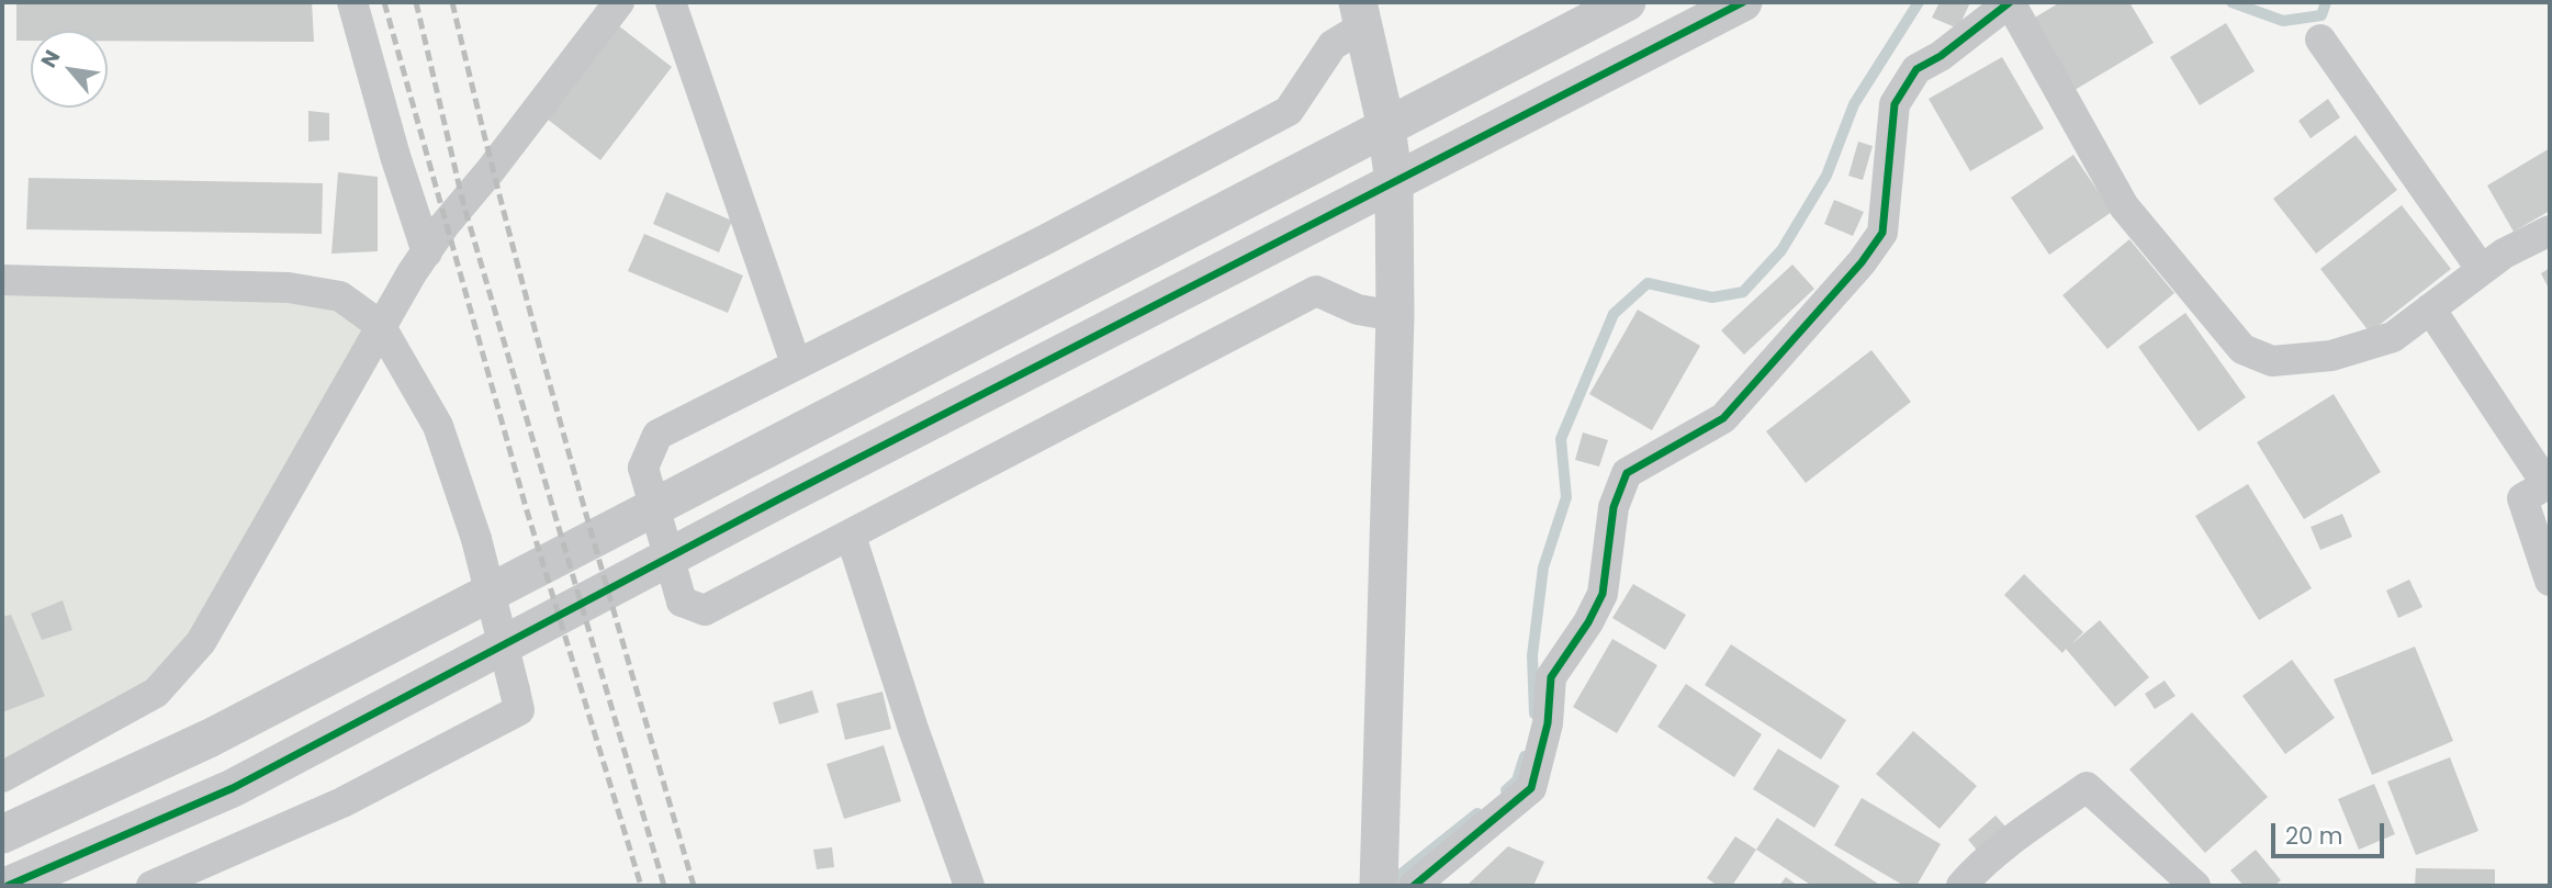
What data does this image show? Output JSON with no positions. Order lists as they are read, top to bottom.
{
  "scale_bar": "20 m",
  "north": "top left"
}
